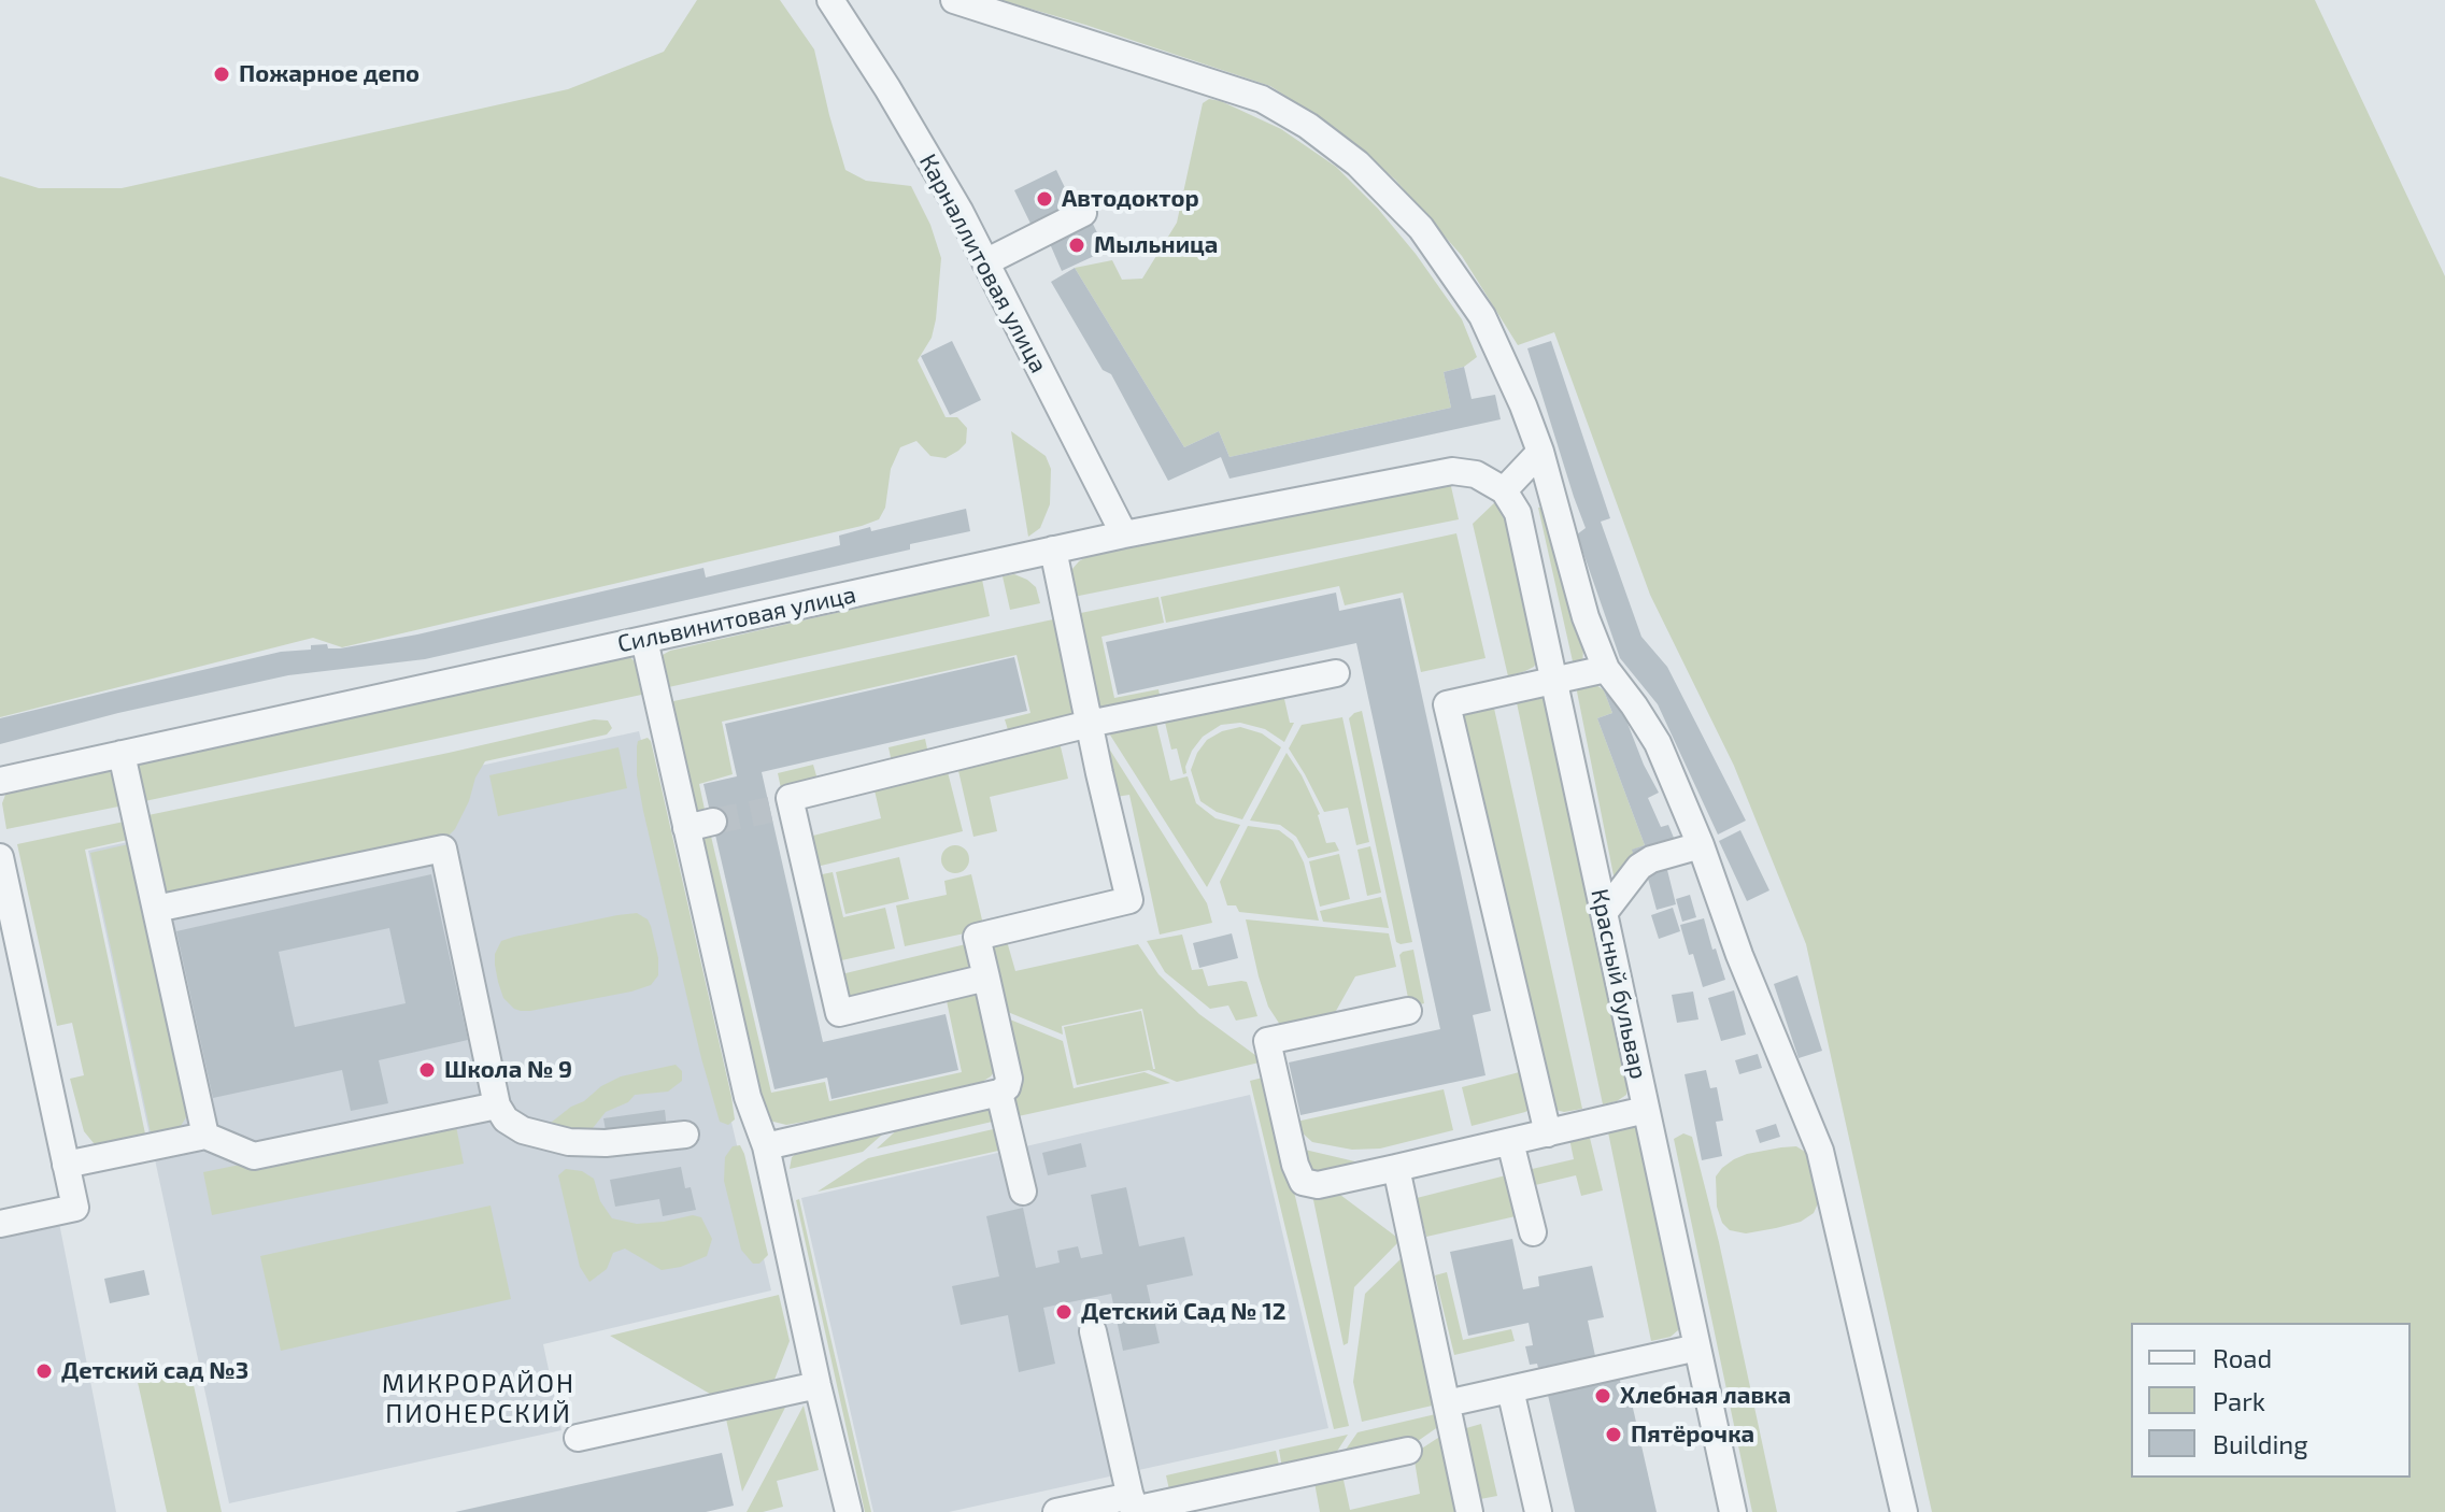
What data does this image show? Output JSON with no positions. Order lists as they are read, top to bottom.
{
  "streets": {
    "street": ["Карналлитовая улица", "Сильвинитовая улица", "Красный бульвар"]
  },
  "crossings": [
    ["Карналлитовая улица", "Сильвинитовая улица"],
    ["Сильвинитовая улица", "Красный бульвар"]
  ],
  "districts": ["МИКРОРАЙОН ПИОНЕРСКИЙ"],
  "places": [
    "Пожарное депо",
    "Автодоктор",
    "Мыльница",
    "Школа № 9",
    "Детский Сад № 12",
    "Детский сад №3",
    "Хлебная лавка",
    "Пятёрочка"
  ],
  "legend": ["Road", "Park", "Building"]
}
